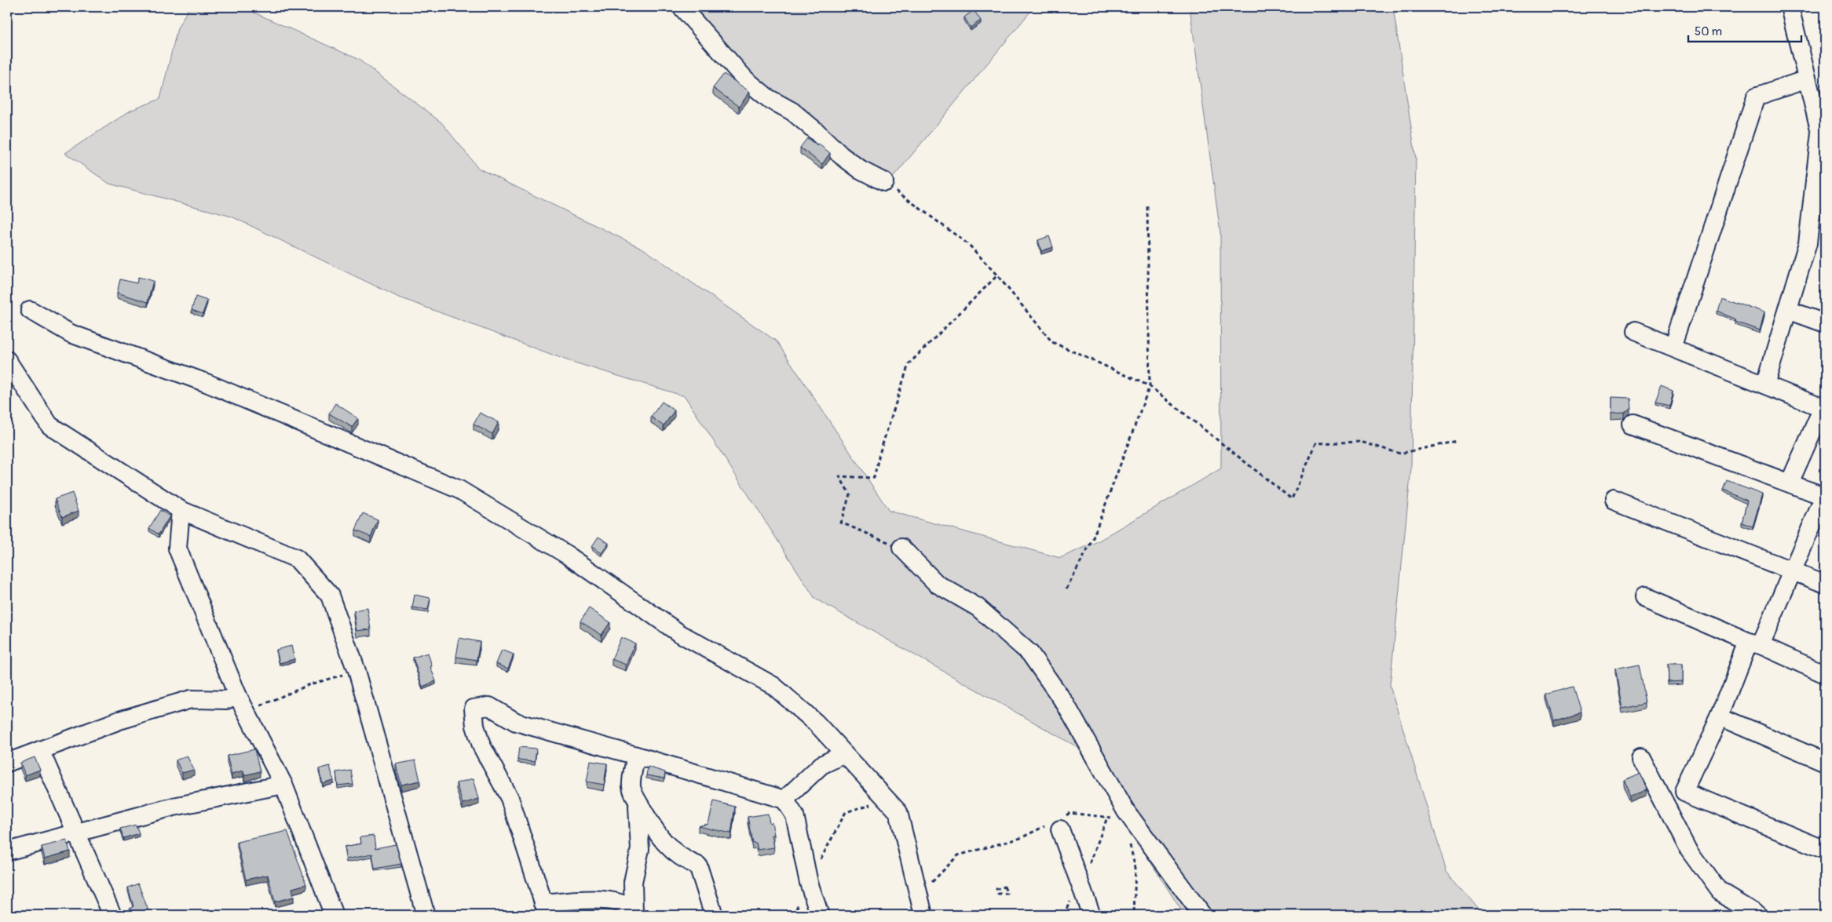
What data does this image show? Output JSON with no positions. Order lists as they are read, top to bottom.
{
  "scale_bar": "50 m"
}
